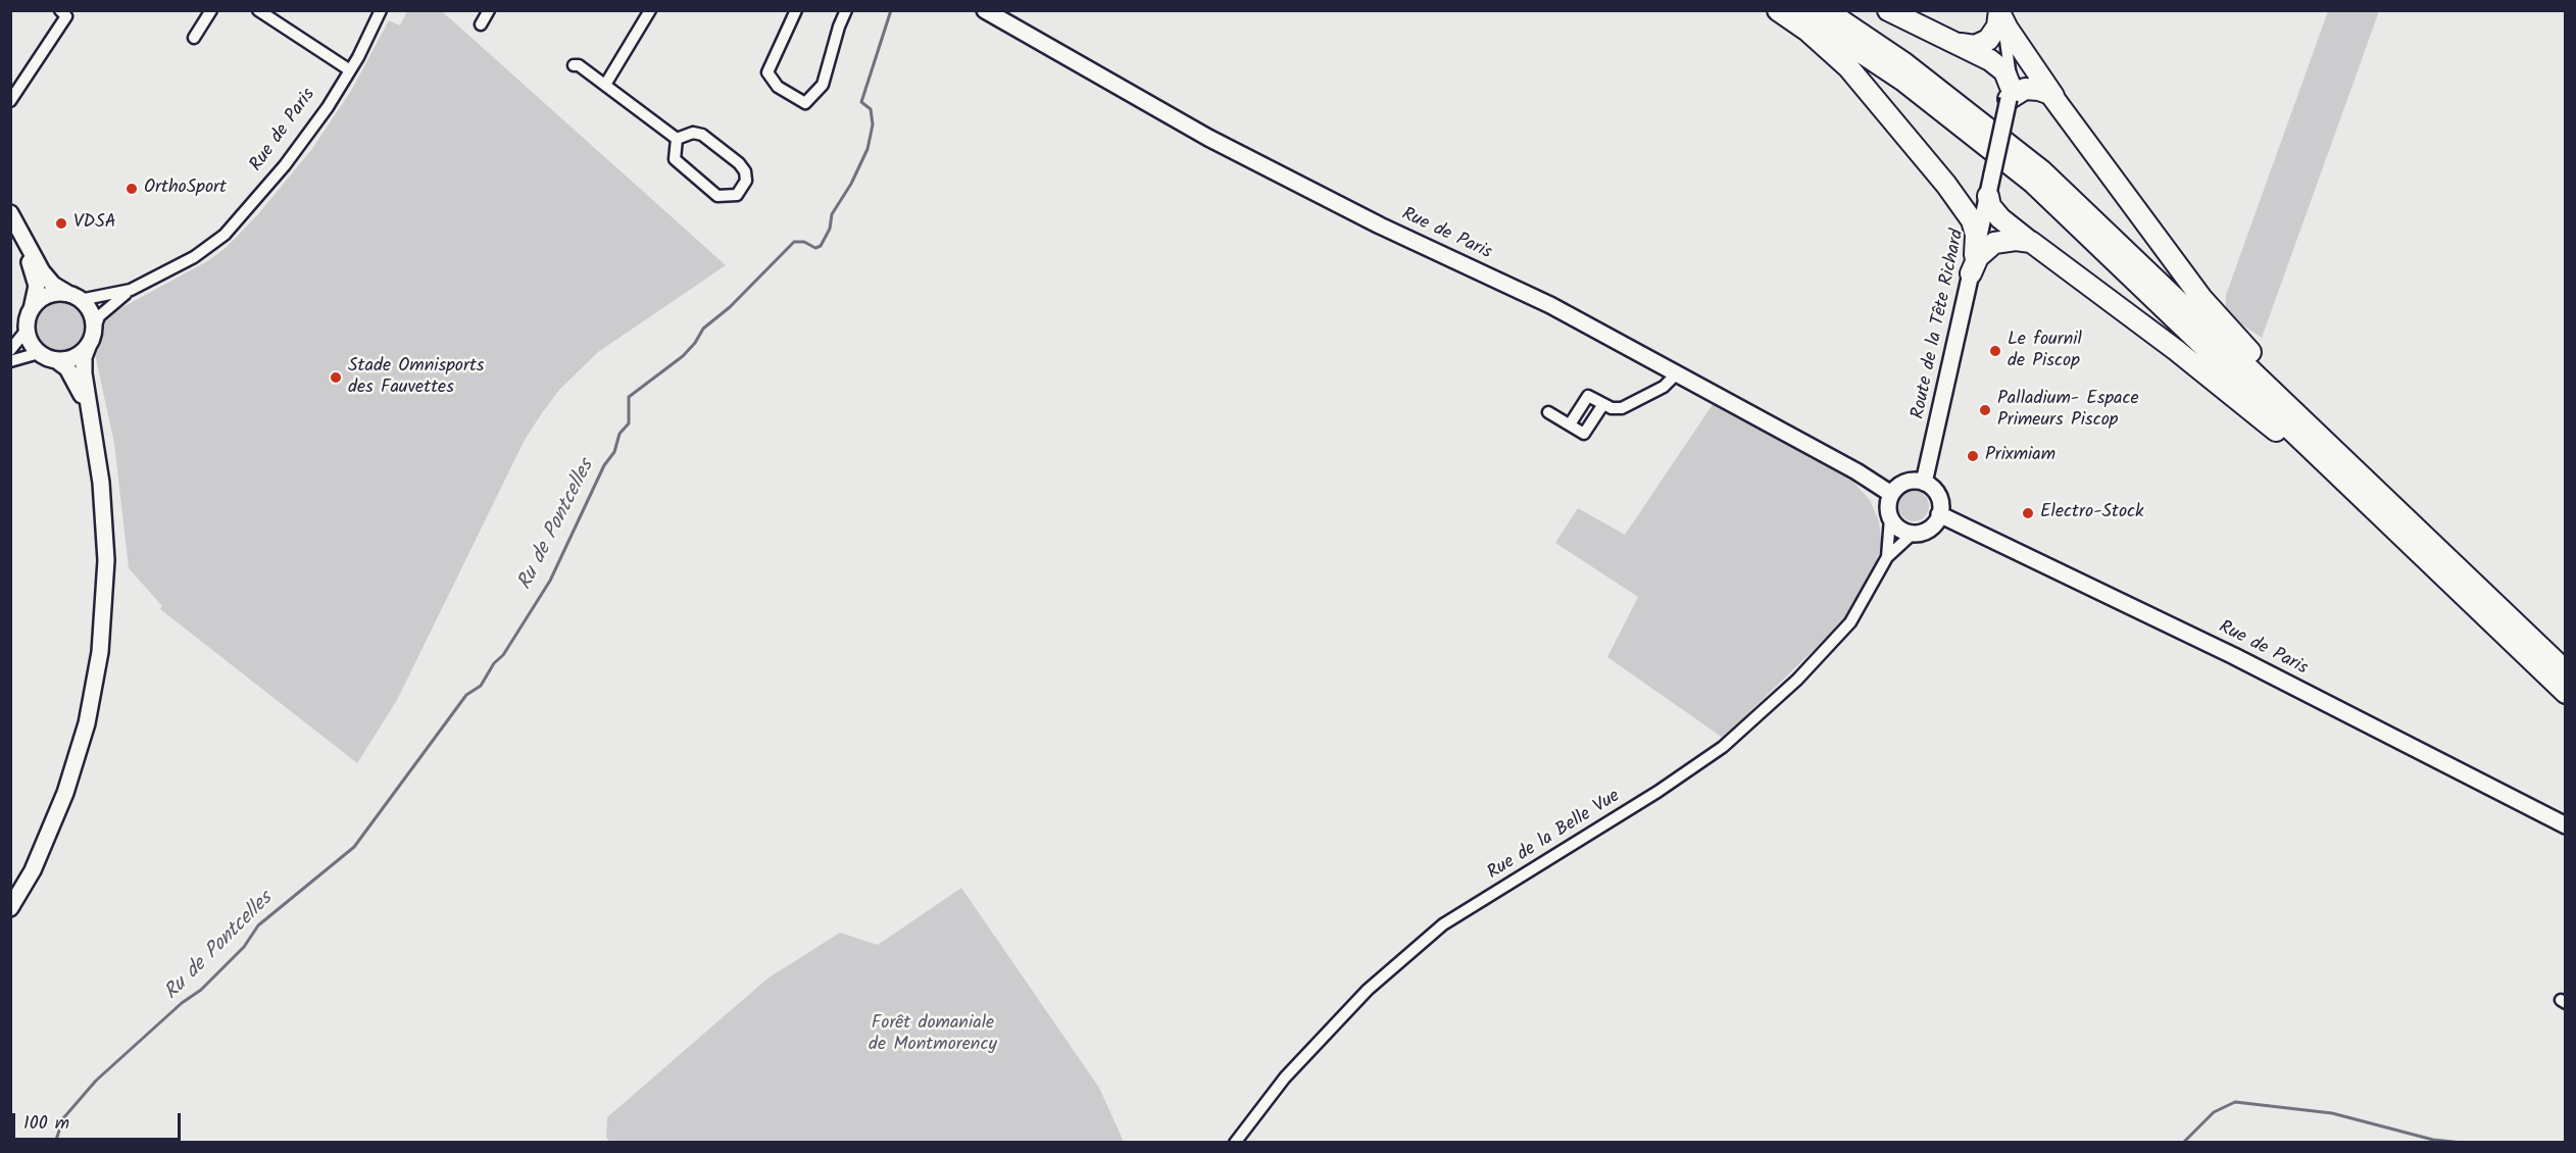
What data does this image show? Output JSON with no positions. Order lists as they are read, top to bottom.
{
  "streets": {
    "street": ["Rue de Paris", "Route de la Tête Richard", "Rue de la Belle Vue"]
  },
  "crossings": [
    ["Rue de Paris", "Route de la Tête Richard"],
    ["Rue de Paris", "Rue de la Belle Vue"],
    ["Route de la Tête Richard", "Rue de la Belle Vue"]
  ],
  "water": ["Ru de Pontcelles"],
  "parks": ["Forêt domaniale de Montmorency"],
  "places": [
    "OrthoSport",
    "VDSA",
    "Le fournil de Piscop",
    "Stade Omnisports des Fauvettes",
    "Palladium- Espace Primeurs Piscop",
    "Prixmiam",
    "Electro-Stock"
  ],
  "scale_bar": "100 m"
}
